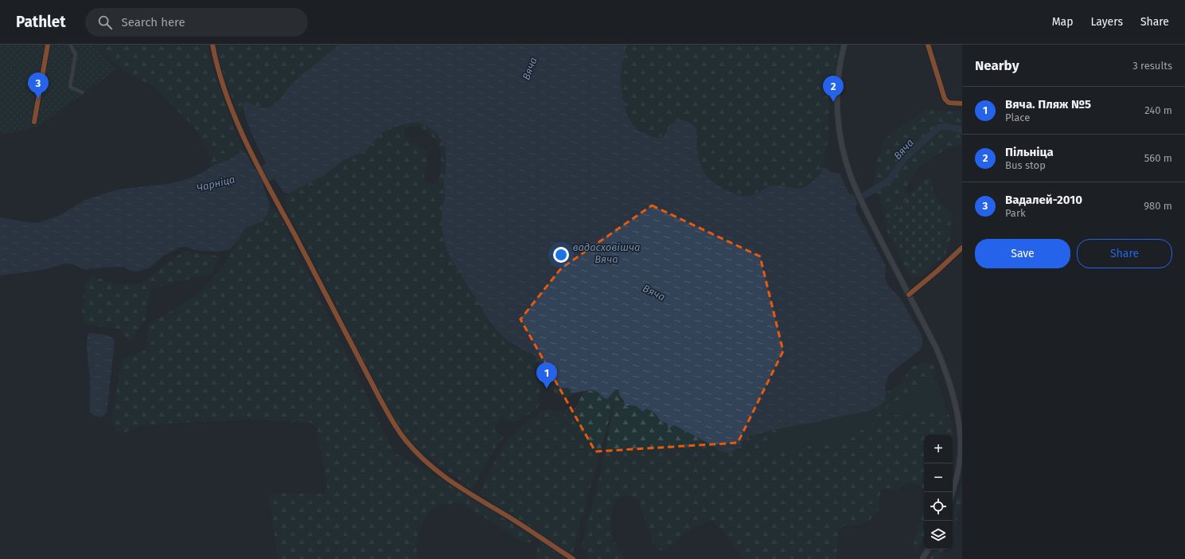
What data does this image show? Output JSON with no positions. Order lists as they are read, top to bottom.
{
  "water": ["Вяча", "Чарніца", "вадасховішча Вяча"],
  "page": {
    "header": "Pathlet",
    "search": "Search here",
    "nav": ["Map", "Layers", "Share"],
    "heading": ["Nearby", "3 results"],
    "pins": ["3", "2", "1"],
    "list": [
      {
        "mark": "1",
        "name": "Вяча. Пляж №5",
        "note": "Place",
        "value": "240 m"
      },
      {
        "mark": "2",
        "name": "Пільніца",
        "note": "Bus stop",
        "value": "560 m"
      },
      {
        "mark": "3",
        "name": "Вадалей-2010",
        "note": "Park",
        "value": "980 m"
      }
    ],
    "buttons": ["Save", "Share"],
    "map_buttons": ["+", "−"]
  }
}
